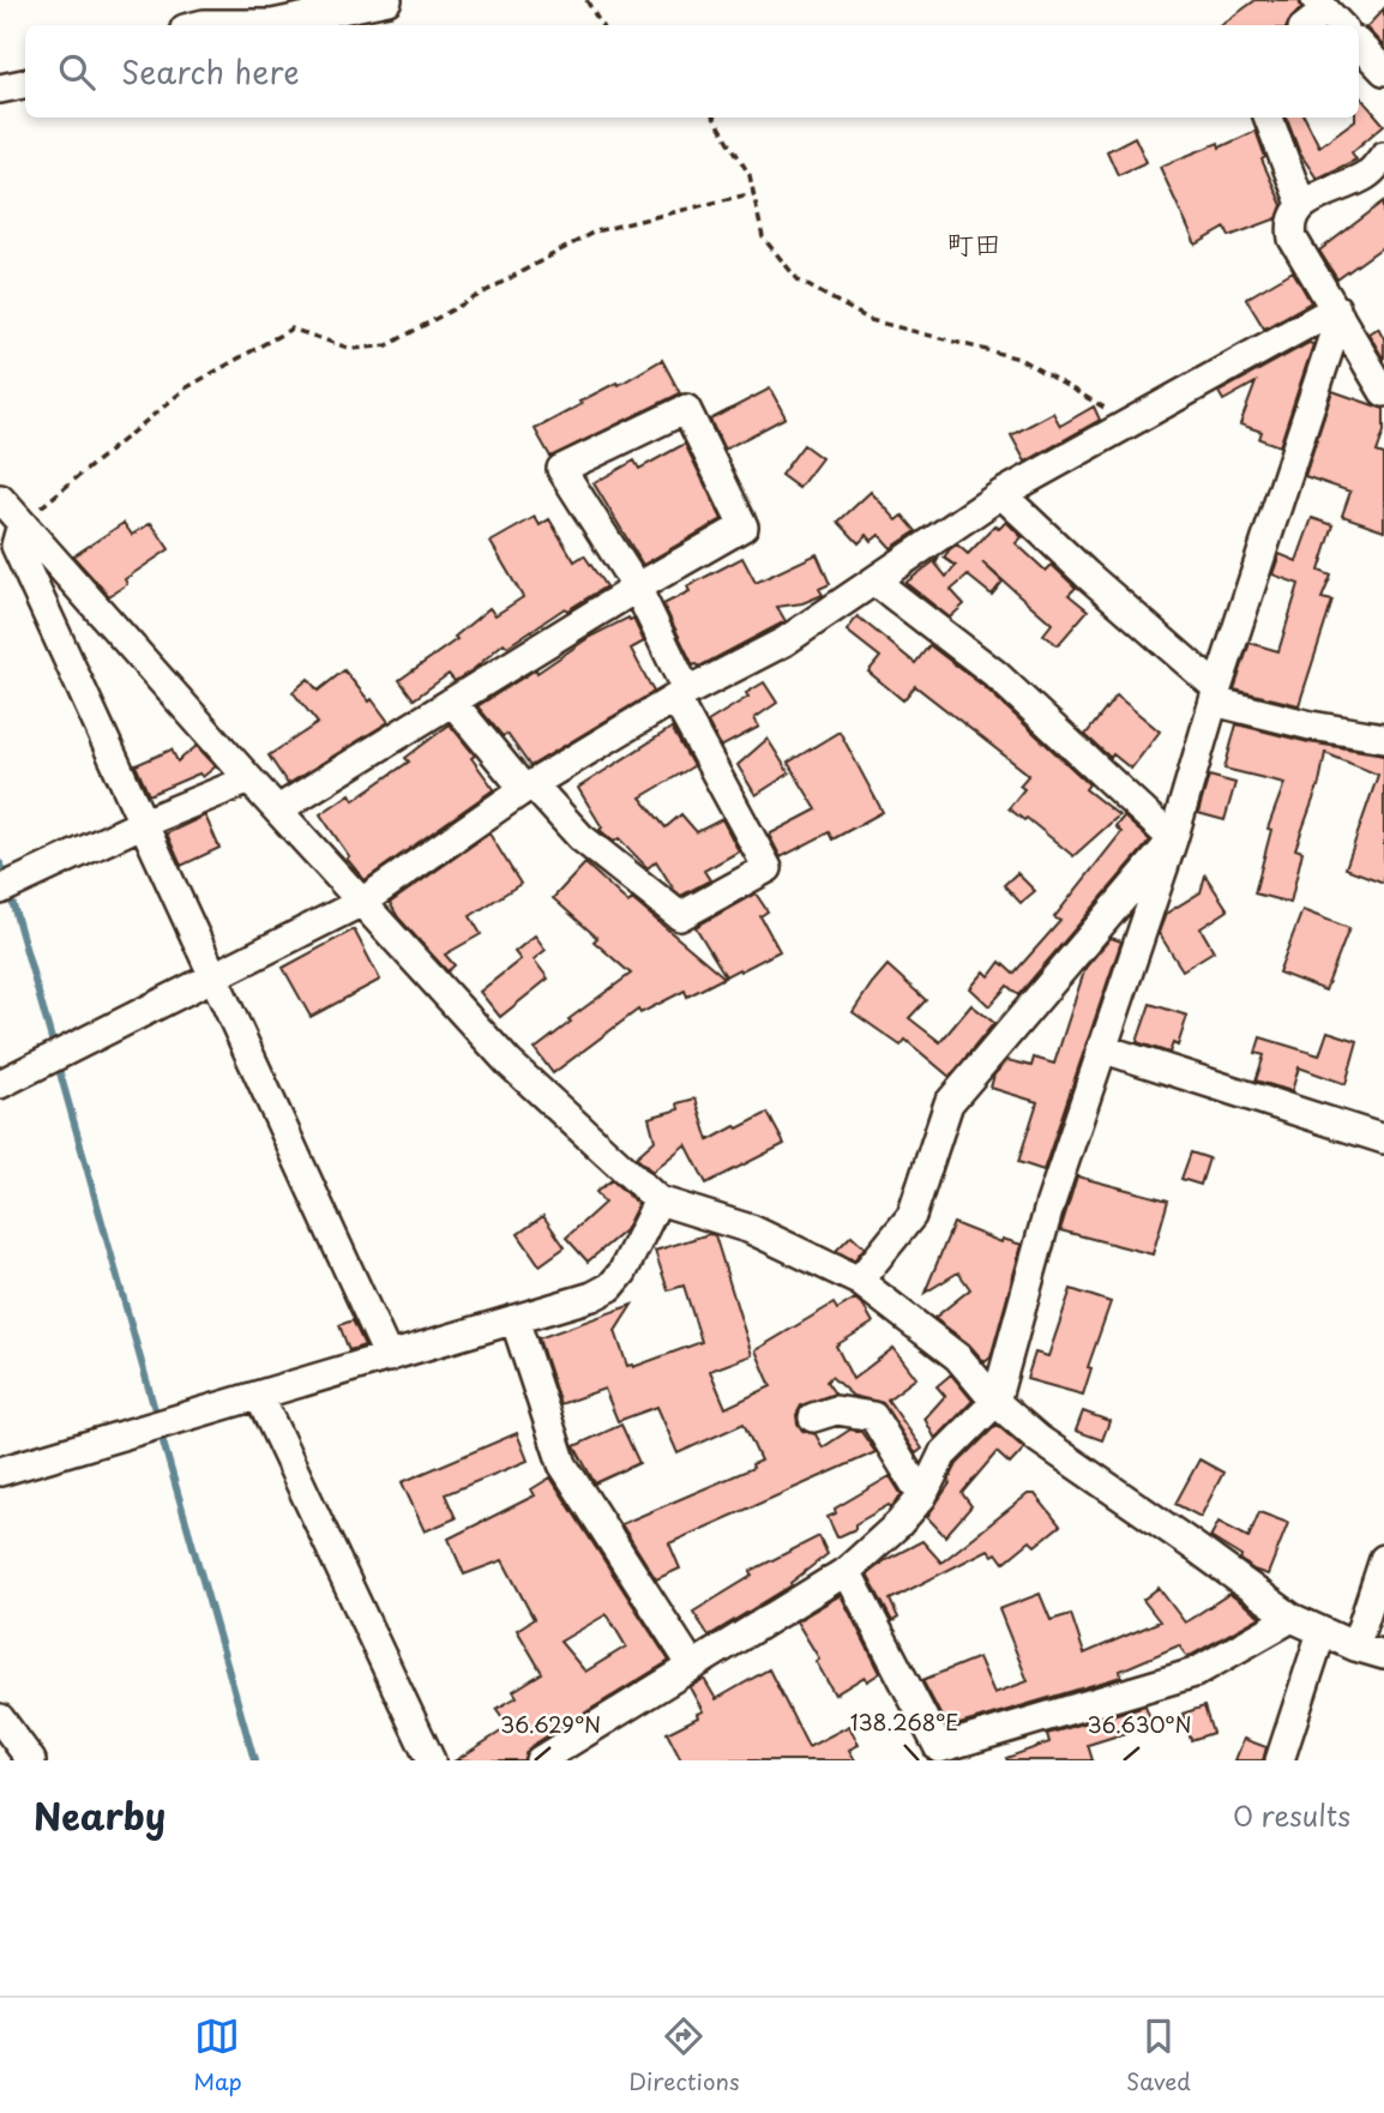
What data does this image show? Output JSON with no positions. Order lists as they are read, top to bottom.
{
  "districts": ["町田"],
  "page": {
    "search": "Search here",
    "heading": ["Nearby", "0 results"],
    "nav": ["Map", "Directions", "Saved"]
  },
  "coordinates": ["138.268°E", "36.629°N", "36.630°N"]
}
